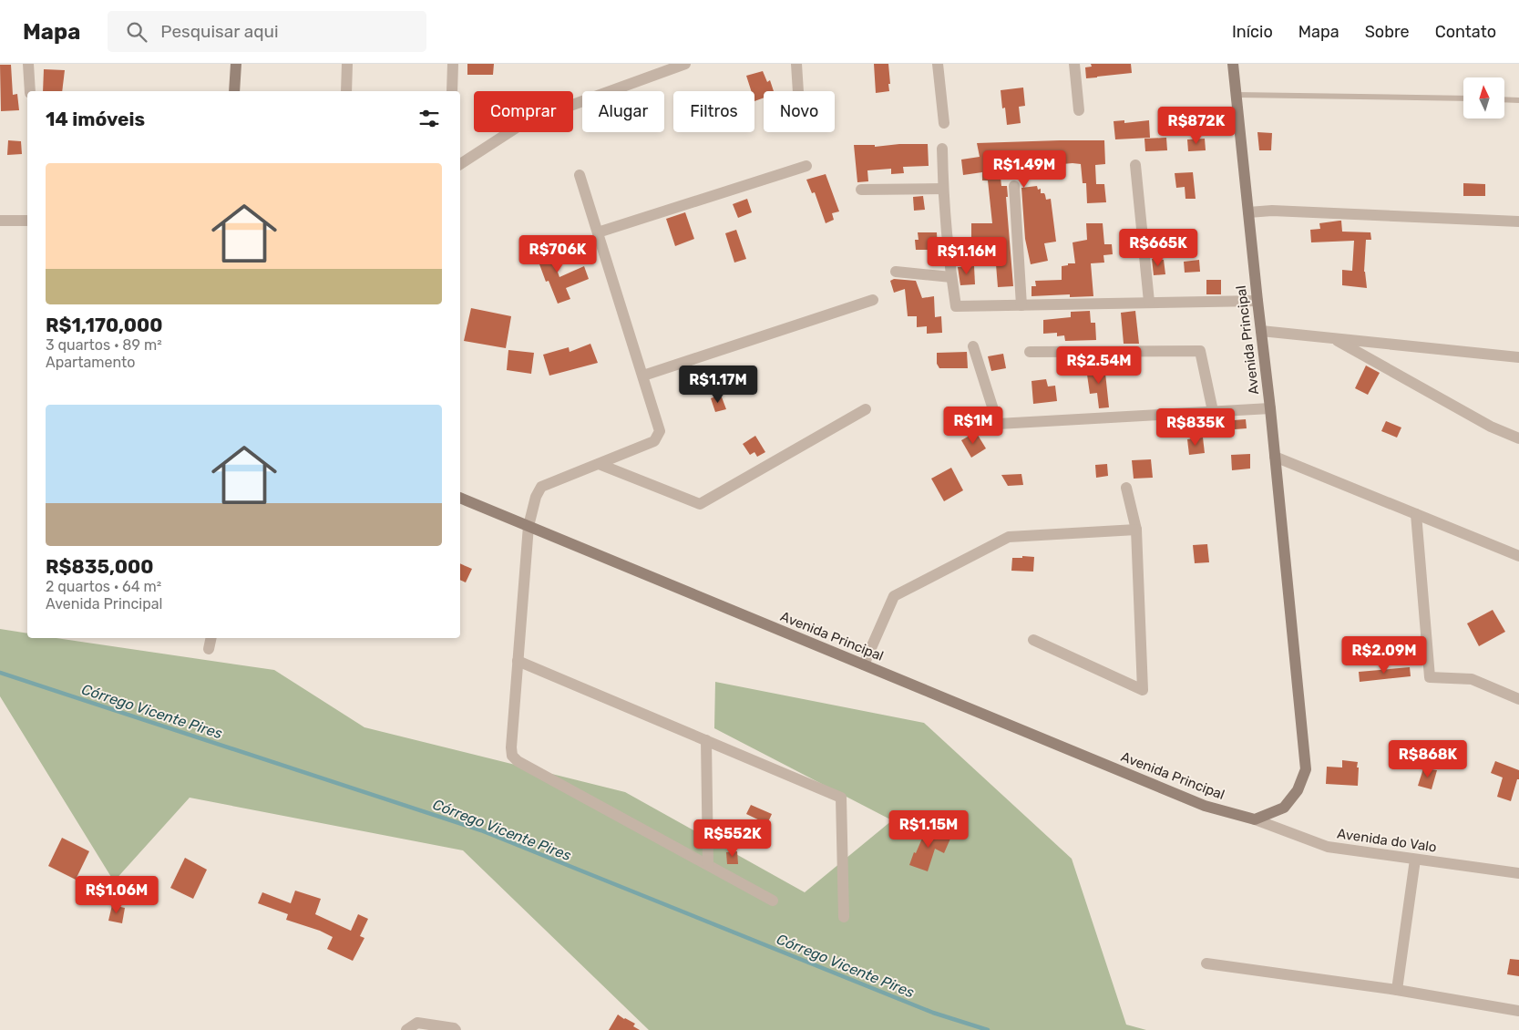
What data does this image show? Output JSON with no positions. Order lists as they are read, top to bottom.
{
  "streets": {
    "street": ["Avenida Principal", "Avenida do Valo"]
  },
  "crossings": [
    ["Avenida Principal", "Avenida do Valo"]
  ],
  "water": ["Córrego Vicente Pires"],
  "north": "top",
  "page": {
    "header": "Mapa",
    "search": "Pesquisar aqui",
    "nav": [
      "Início",
      "Mapa",
      "Sobre",
      "Contato"
    ],
    "chip": [
      "Comprar",
      "Alugar",
      "Filtros",
      "Novo"
    ],
    "heading": "14 imóveis",
    "price": [
      "R$872K",
      "R$1.49M",
      "R$665K",
      "R$706K",
      "R$1.16M",
      "R$2.54M",
      "R$1.17M",
      "R$1M",
      "R$835K",
      "R$2.09M",
      "R$868K",
      "R$1.15M",
      "R$552K",
      "R$1.06M"
    ],
    "list": [
      {
        "name": "R$1,170,000",
        "note": "3 quartos · 89 m² · Apartamento"
      },
      {
        "name": "R$835,000",
        "note": "2 quartos · 64 m² · Avenida Principal"
      }
    ]
  }
}
